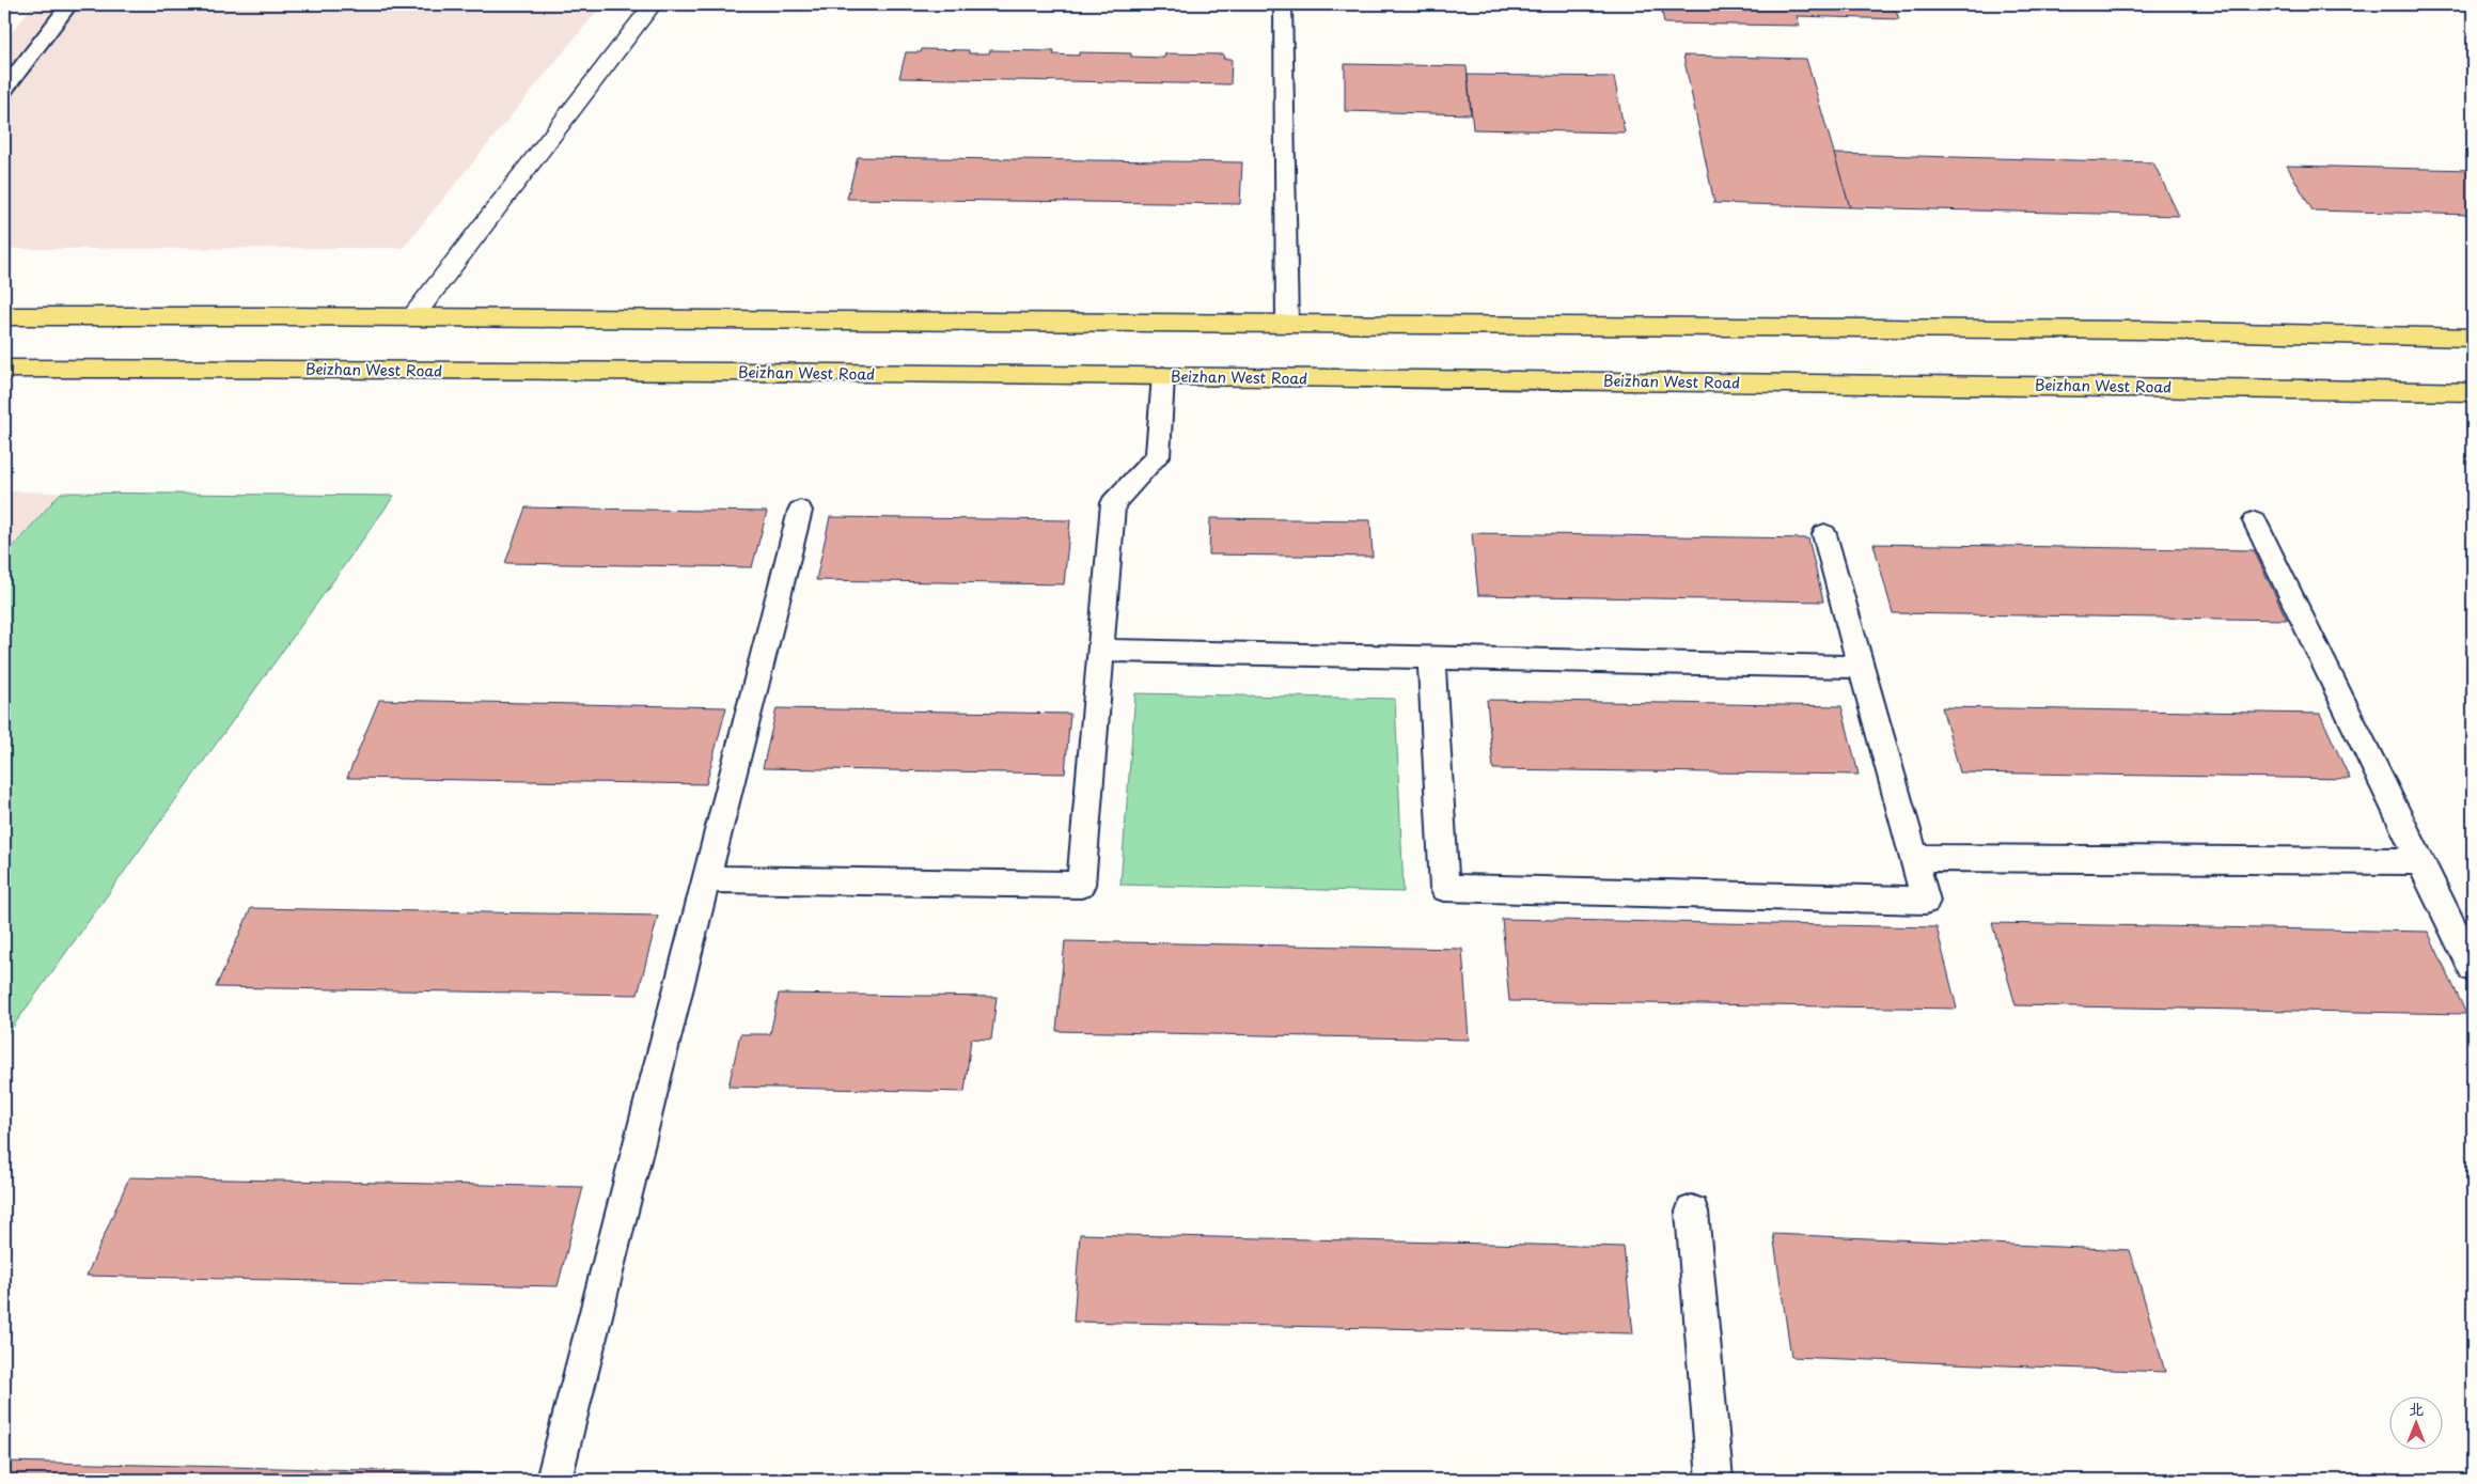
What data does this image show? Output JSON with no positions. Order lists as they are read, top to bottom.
{
  "streets": {
    "main road": ["Beizhan West Road"]
  },
  "north": "top"
}
